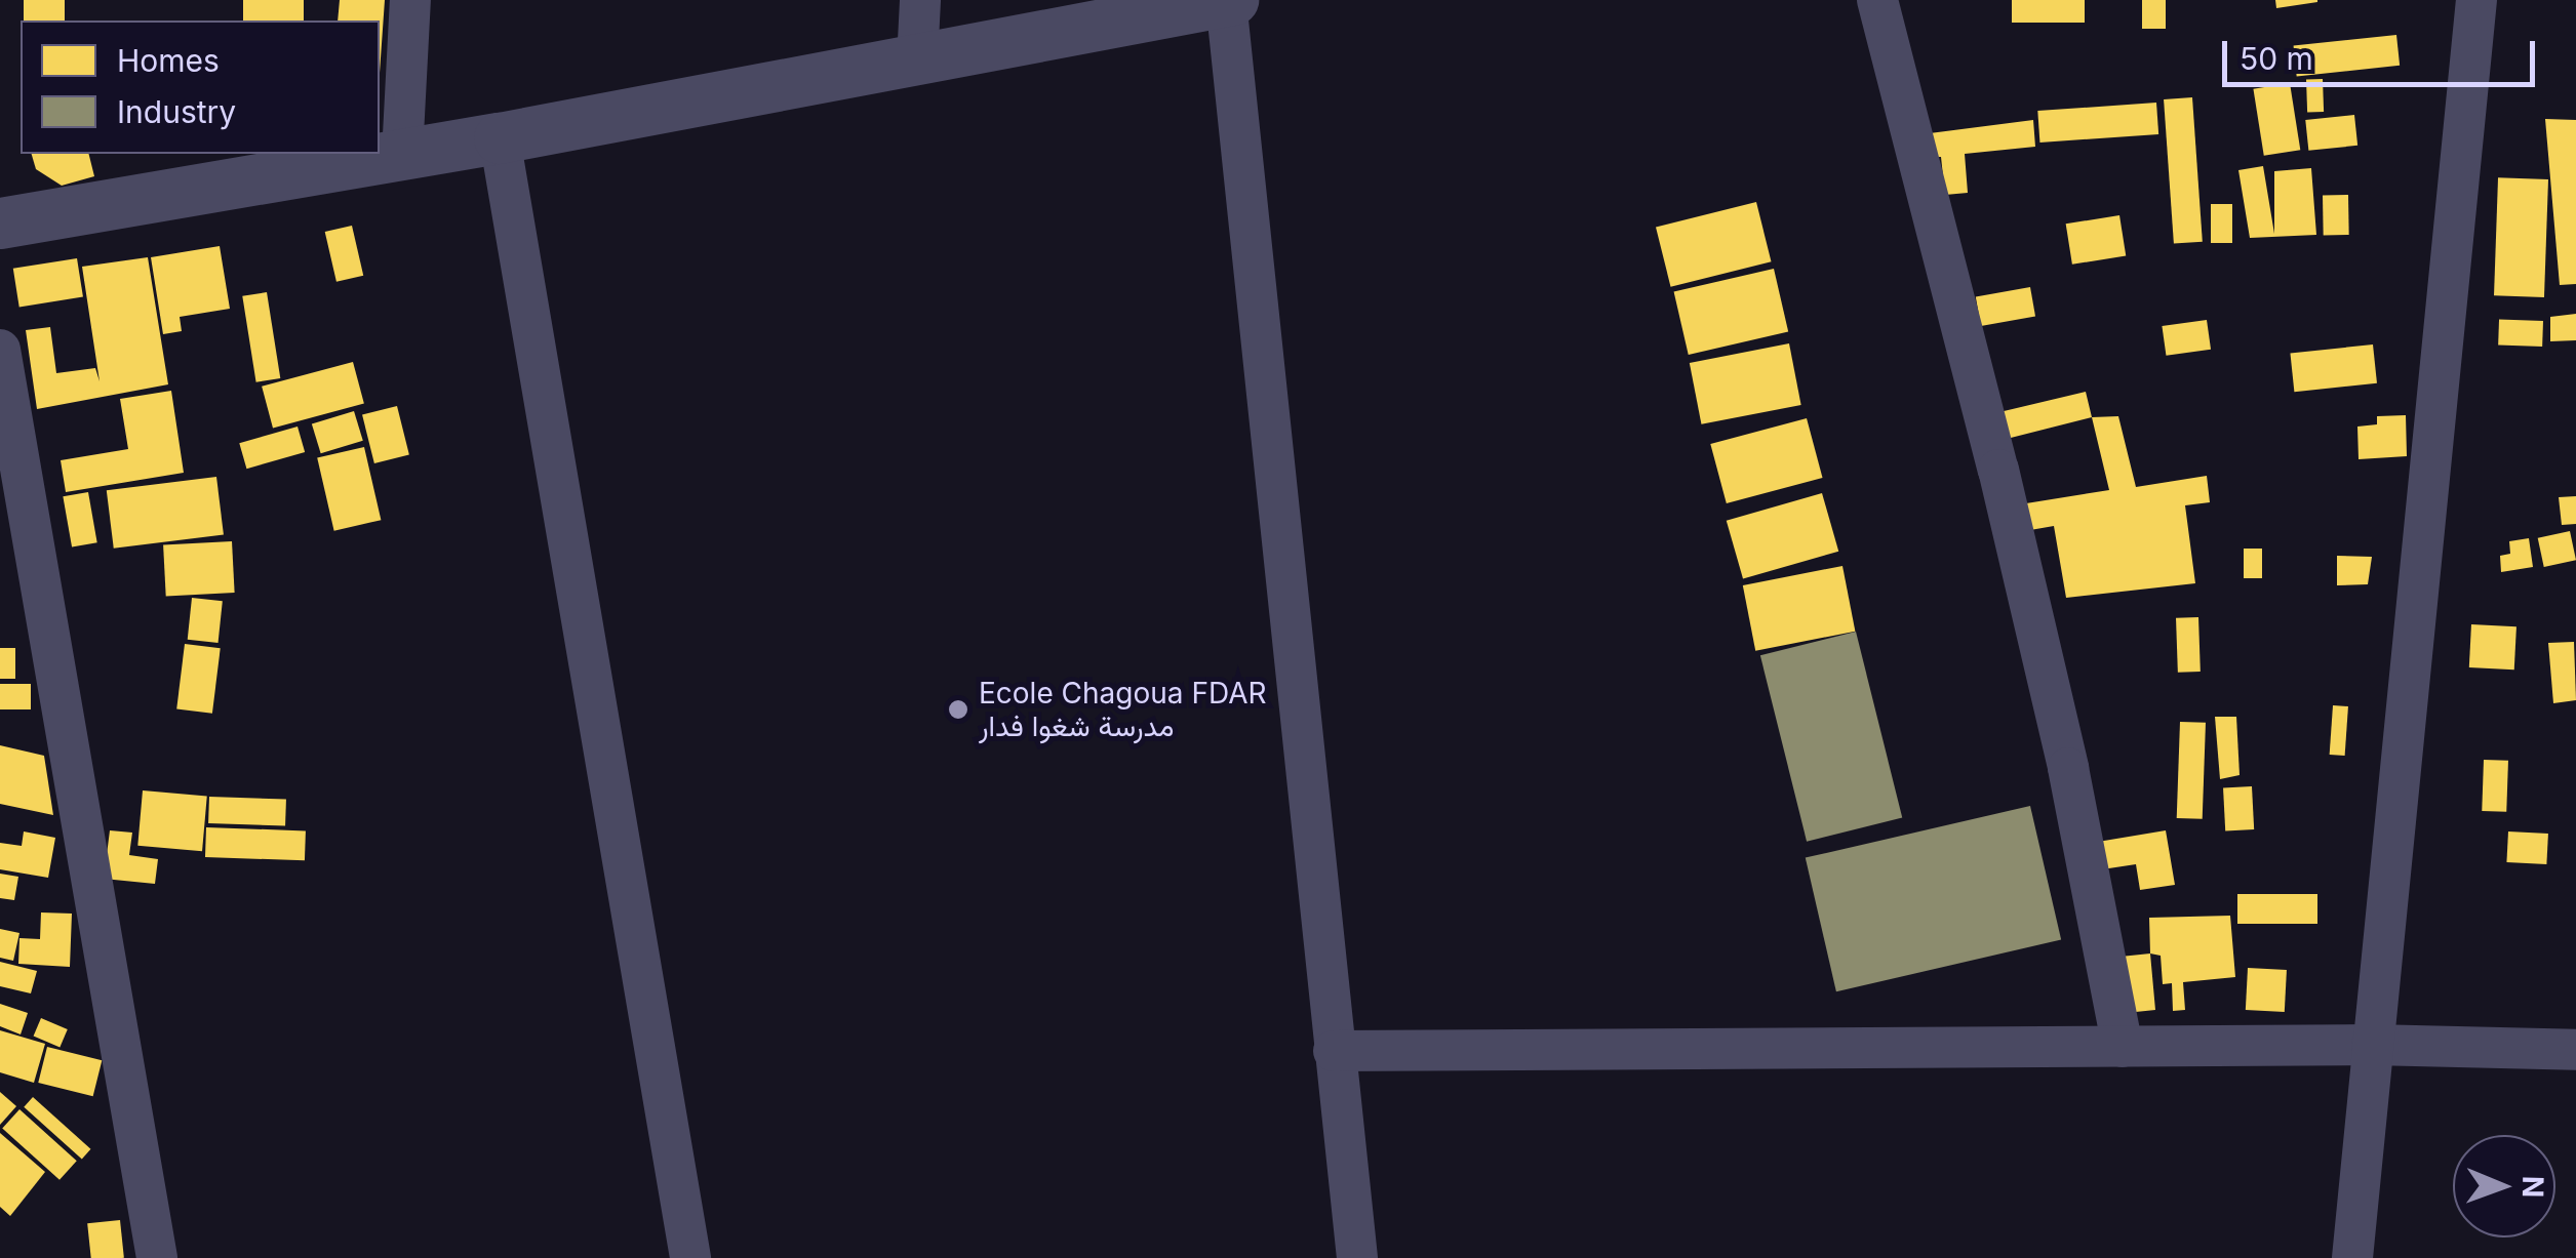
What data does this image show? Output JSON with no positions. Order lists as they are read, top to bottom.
{
  "places": ["Ecole Chagoua FDAR مدرسة شغوا فدار"],
  "legend": ["Homes", "Industry"],
  "scale_bar": "50 m",
  "north": "right"
}
